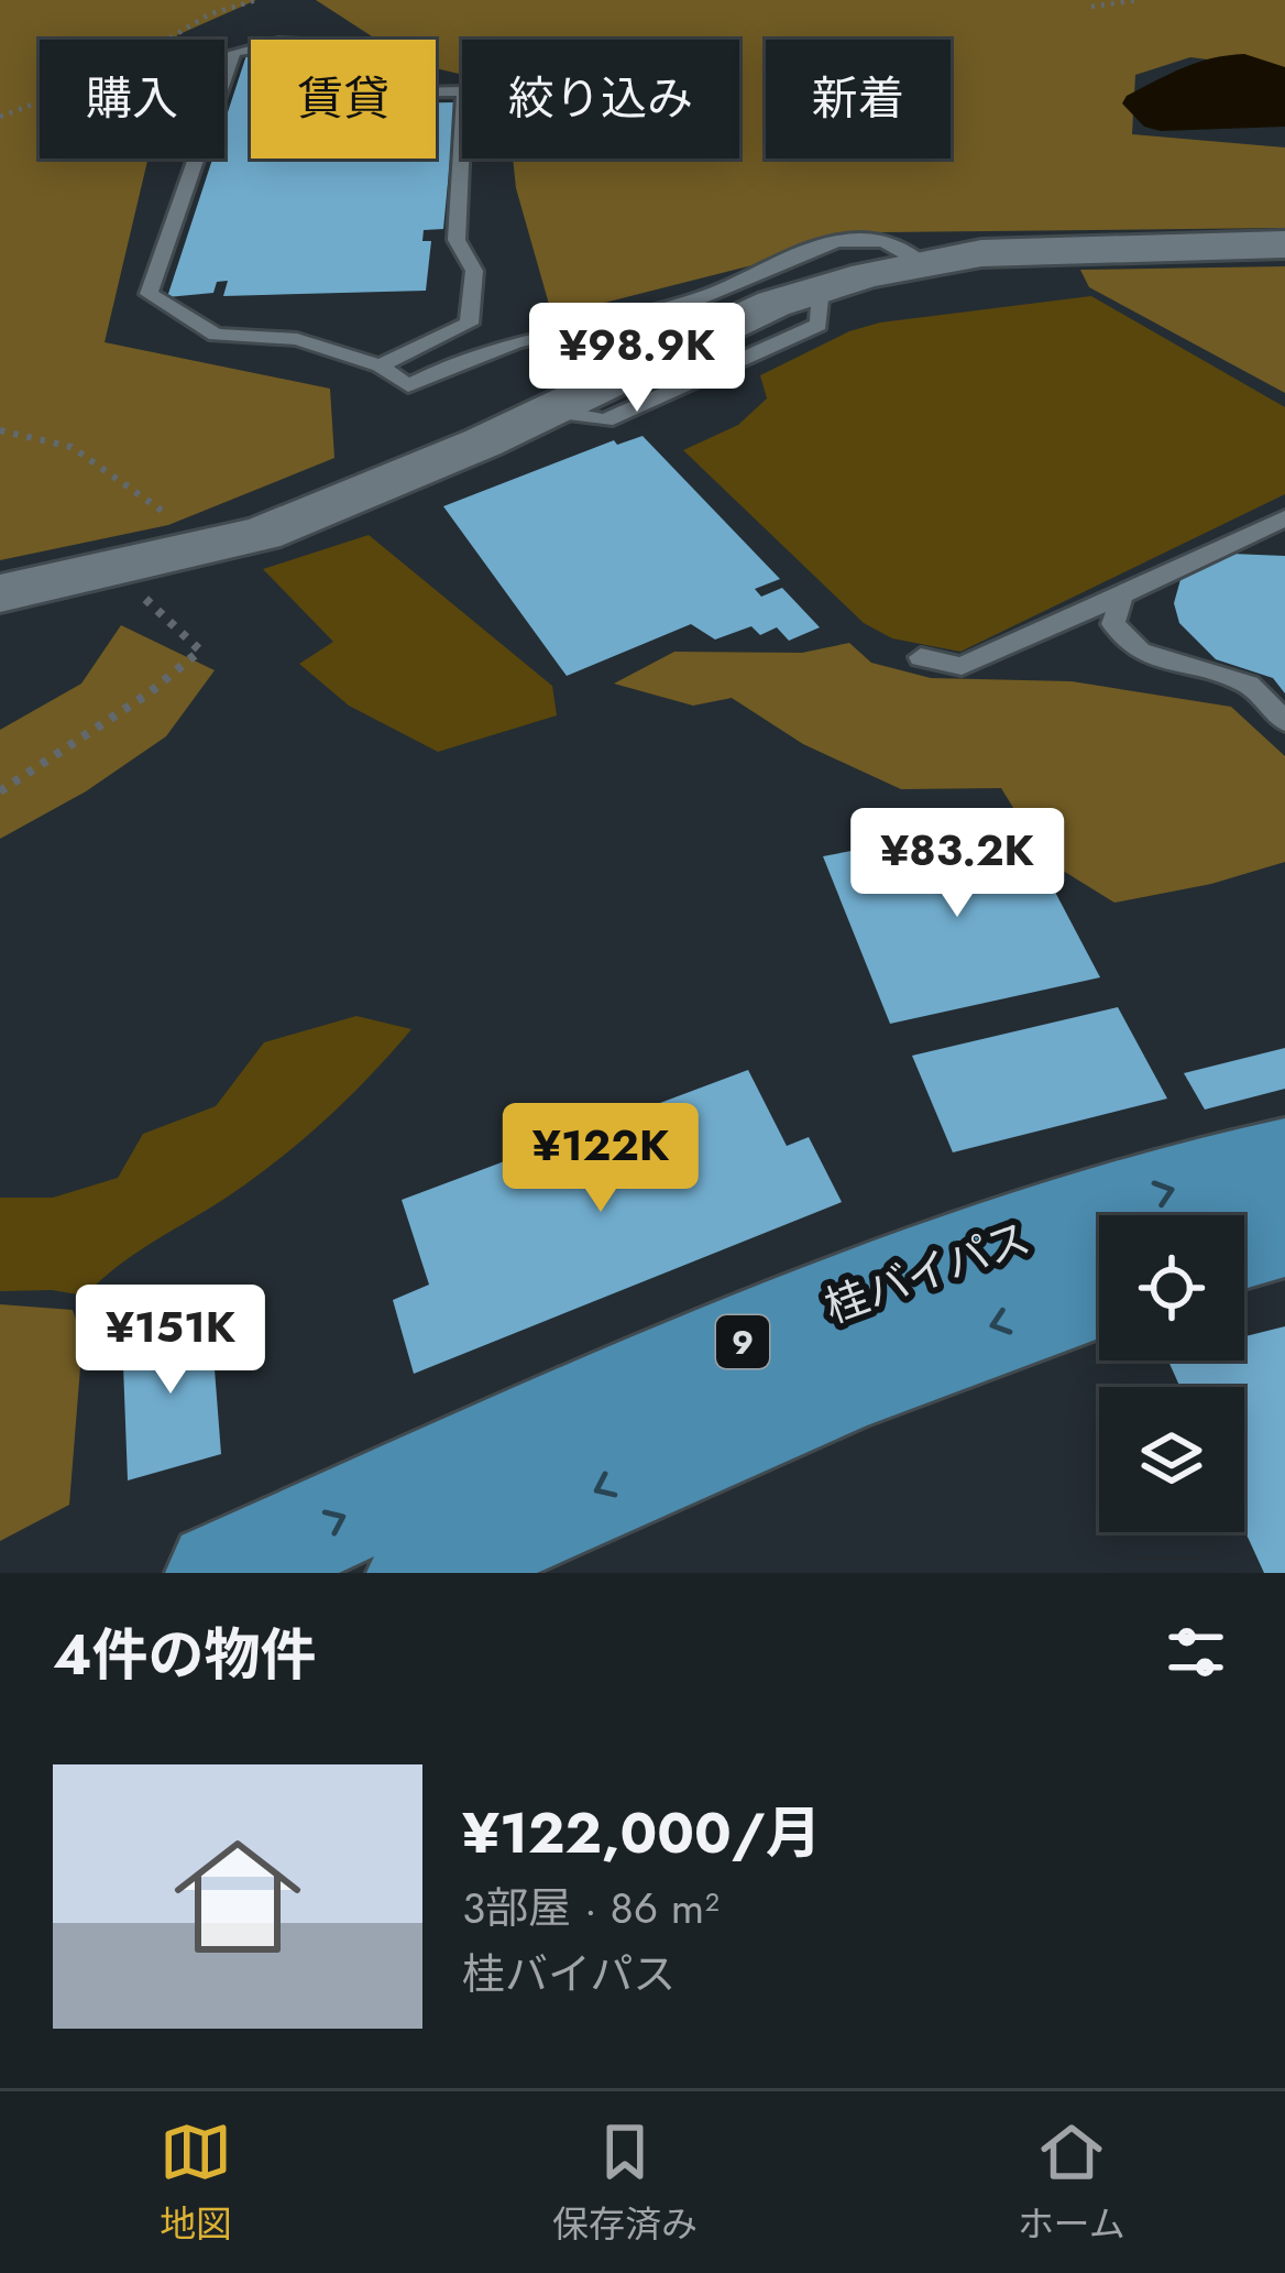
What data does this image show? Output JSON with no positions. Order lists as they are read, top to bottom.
{
  "streets": {
    "highway": ["桂バイパス", "9"]
  },
  "page": {
    "chip": [
      "購入",
      "賃貸",
      "絞り込み",
      "新着"
    ],
    "price": [
      "¥98.9K",
      "¥83.2K",
      "¥122K",
      "¥151K"
    ],
    "heading": "4件の物件",
    "list": [
      {
        "name": "¥122,000/月",
        "note": "3部屋 · 86 m² · 桂バイパス"
      }
    ],
    "tabs": ["地図", "保存済み", "ホーム"]
  }
}
